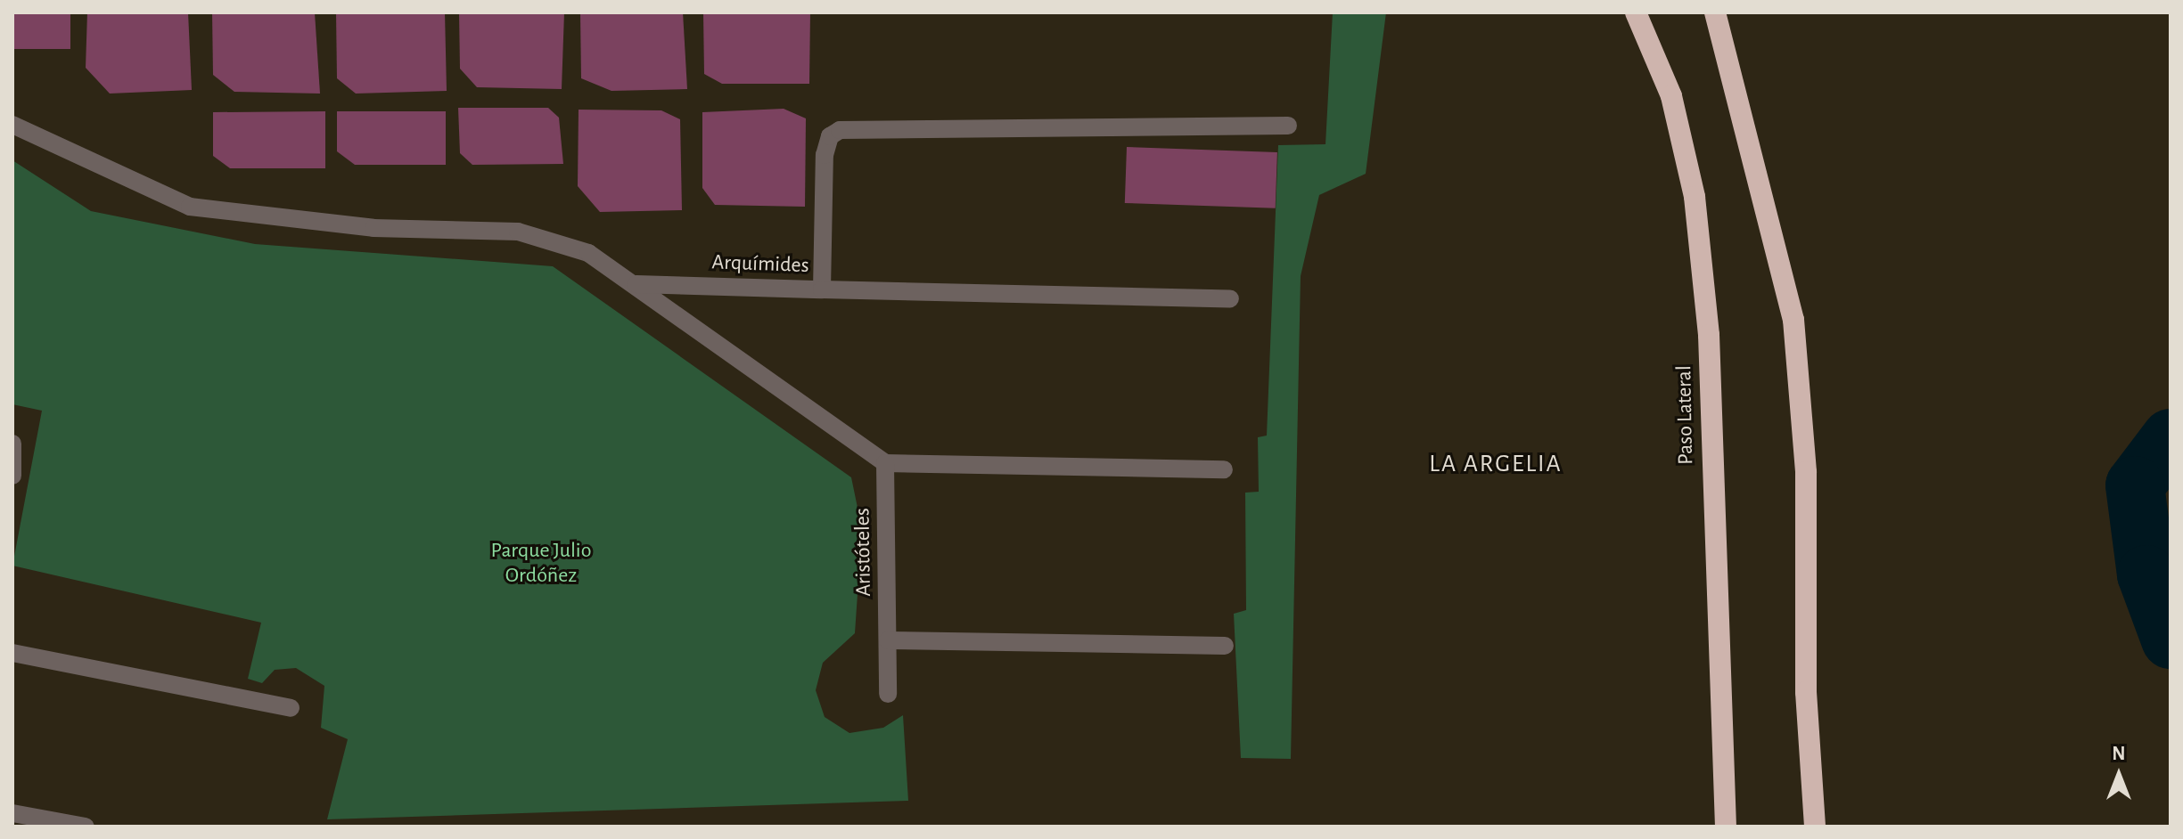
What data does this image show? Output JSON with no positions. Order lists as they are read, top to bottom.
{
  "streets": {
    "highway": ["Paso Lateral"],
    "street": ["Arquímides", "Aristóteles"]
  },
  "districts": ["LA ARGELIA"],
  "parks": ["Parque Julio Ordóñez"],
  "north": "top"
}
